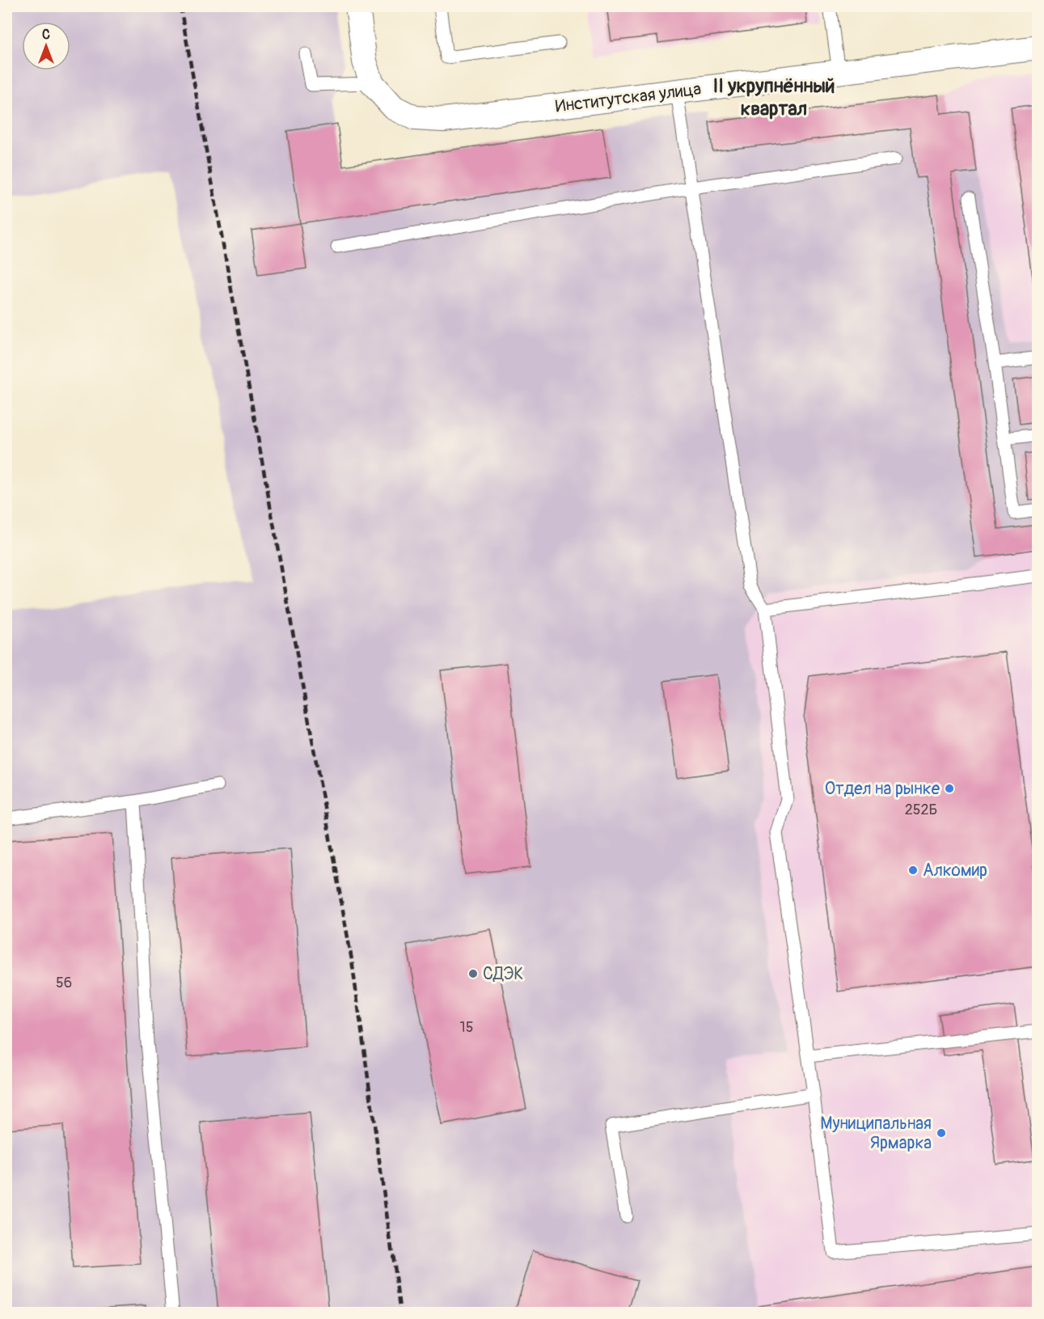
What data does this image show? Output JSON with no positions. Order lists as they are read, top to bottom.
{
  "streets": {
    "street": ["Институтская улица"]
  },
  "districts": ["II укрупнённый квартал"],
  "places": [
    "Отдел на рынке",
    "Алкомир",
    "СДЭК",
    "Муниципальная Ярмарка"
  ],
  "house_numbers": ["252Б", "56", "15"],
  "north": "top"
}
